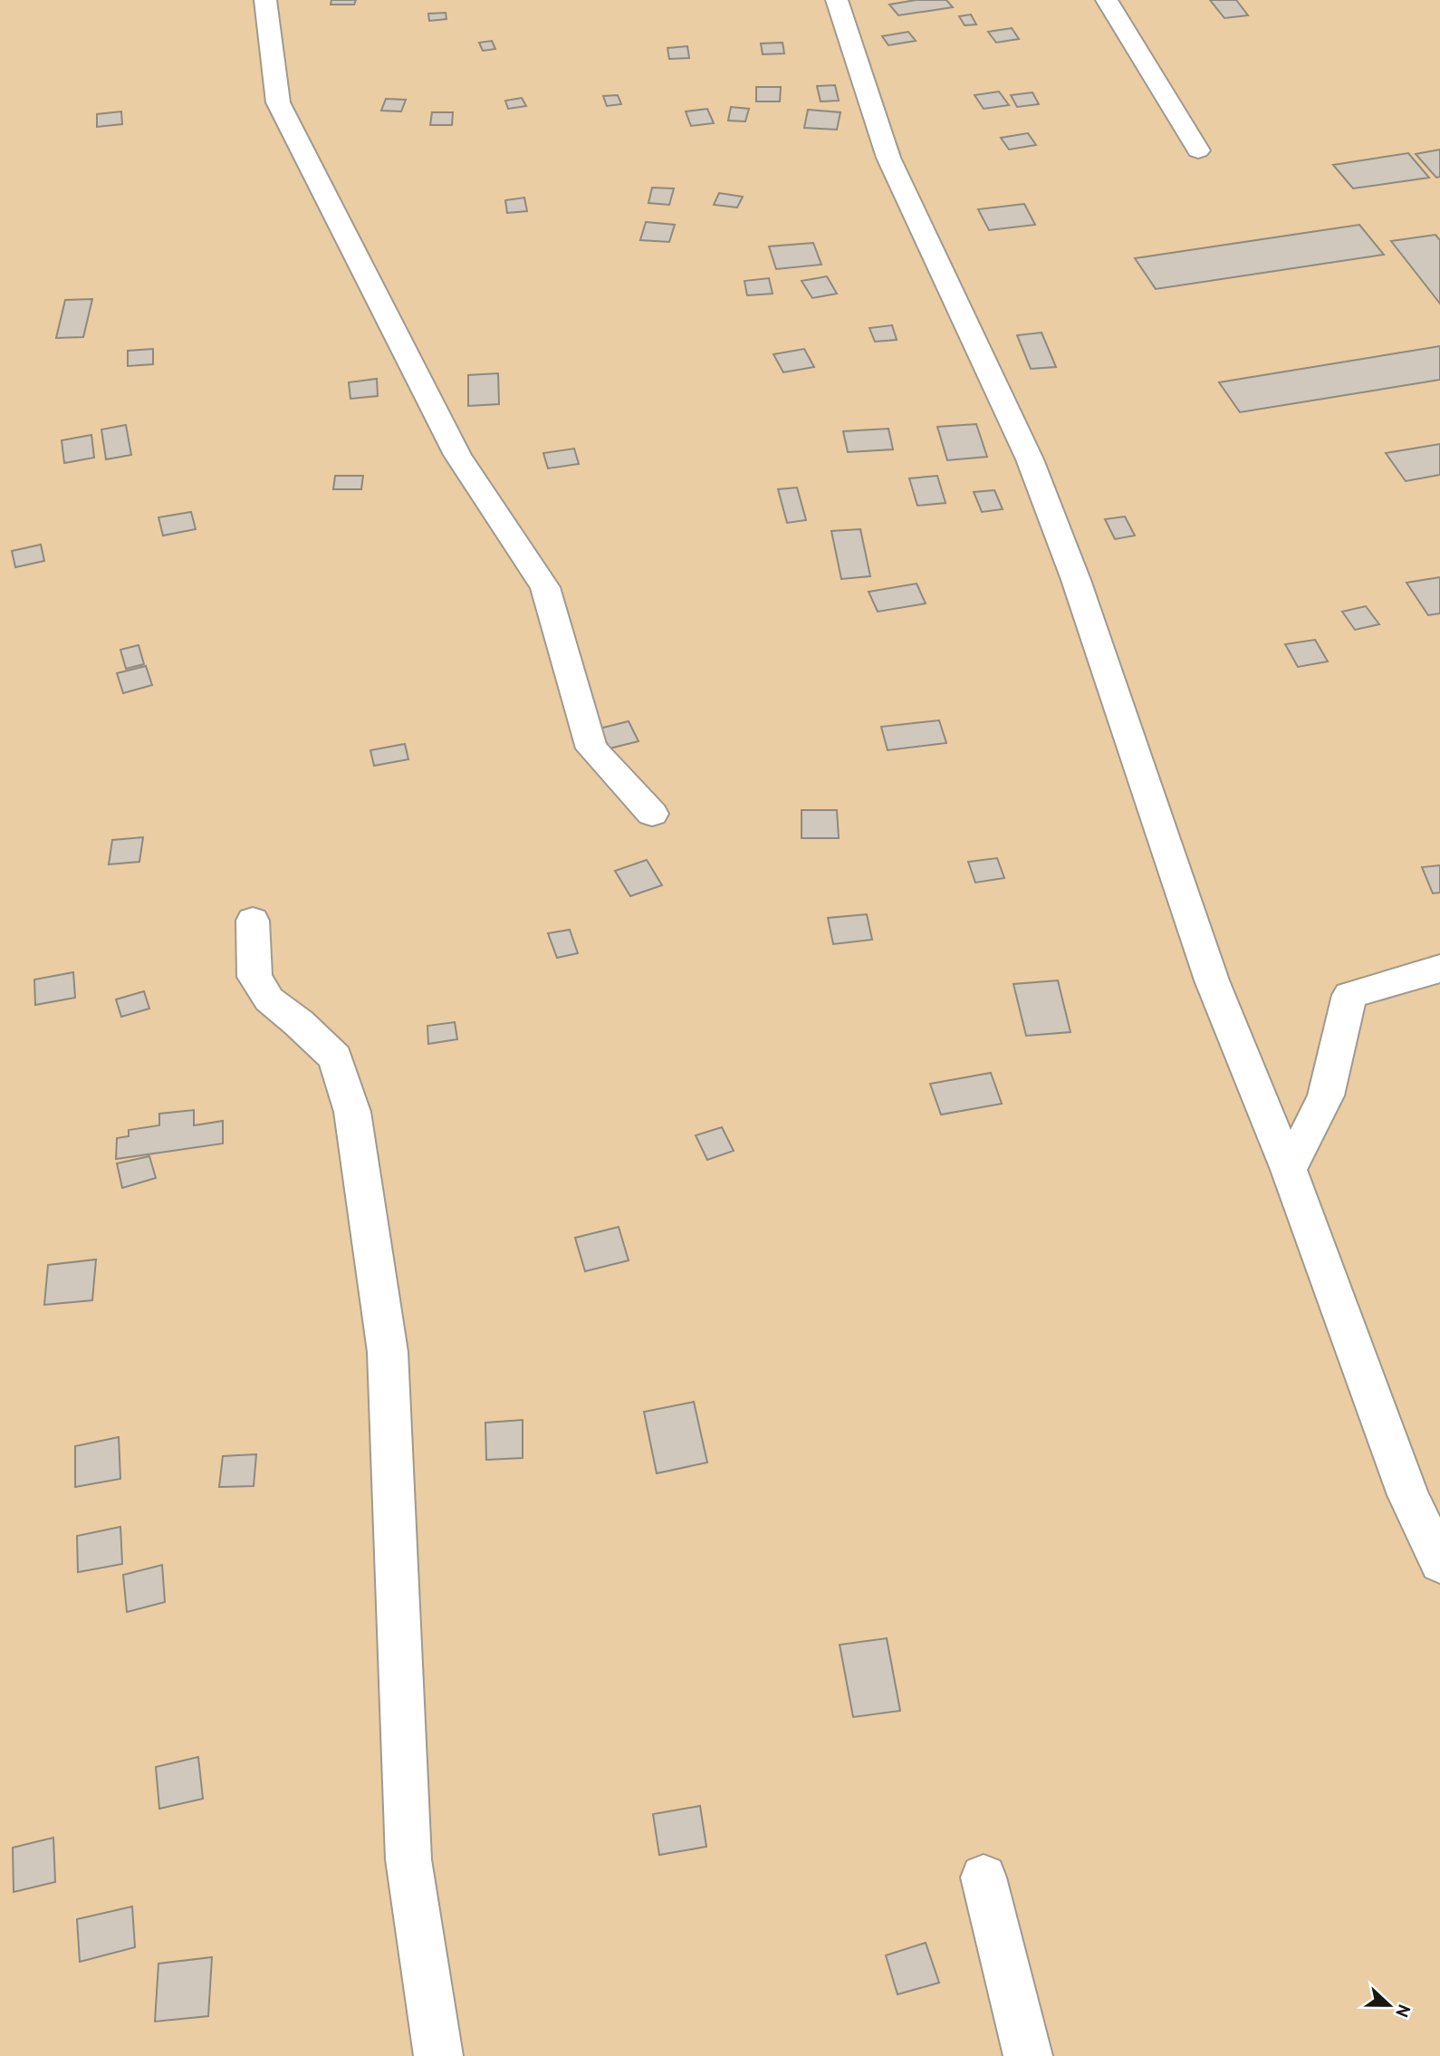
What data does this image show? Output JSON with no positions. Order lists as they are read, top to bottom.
{
  "north": "right"
}
